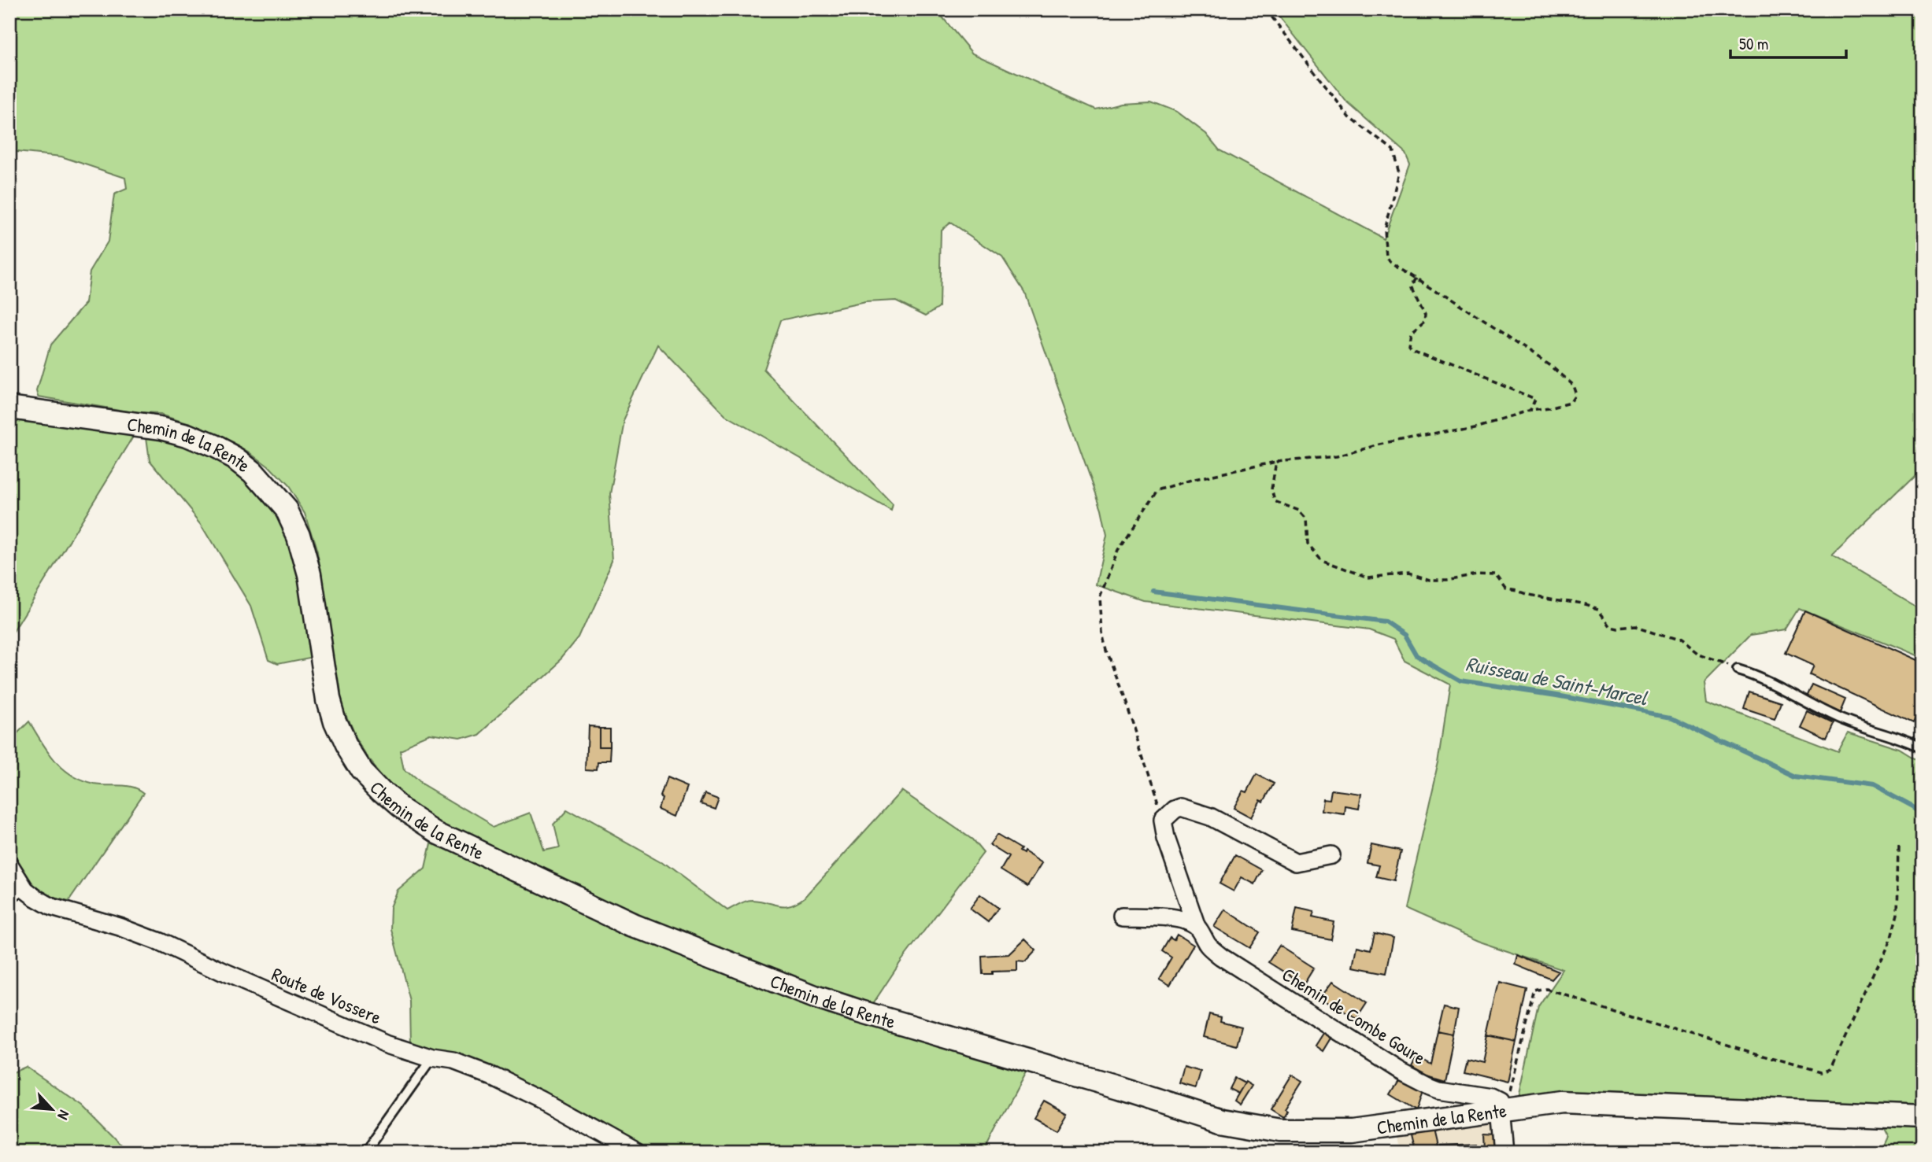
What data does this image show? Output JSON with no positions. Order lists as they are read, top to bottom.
{
  "streets": {
    "street": ["Chemin de la Rente", "Route de Vossere", "Chemin de Combe Goure"]
  },
  "crossings": [
    ["Chemin de la Rente", "Chemin de Combe Goure"]
  ],
  "water": ["Ruisseau de Saint-Marcel"],
  "scale_bar": "50 m",
  "north": "bottom right"
}
